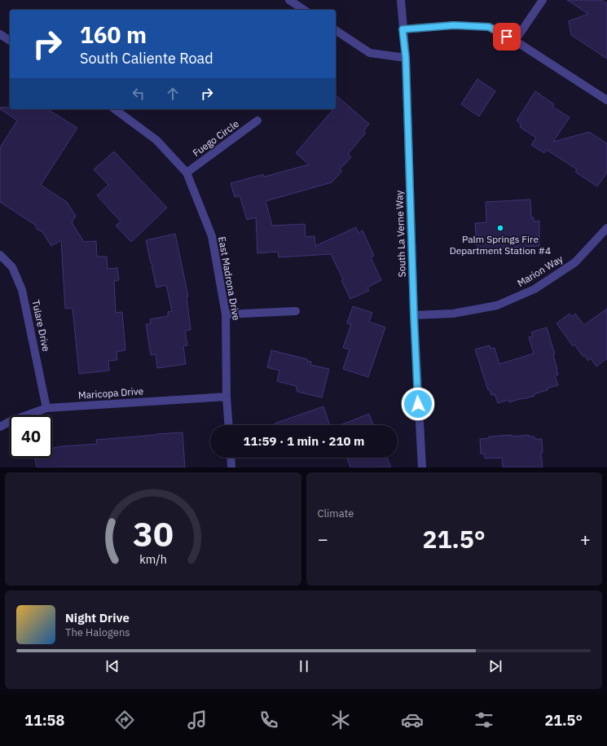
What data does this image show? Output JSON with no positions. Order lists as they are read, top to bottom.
{
  "streets": {
    "street": [
      "Fuego Circle",
      "South La Verne Way",
      "Marion Way",
      "East Madrona Drive",
      "Tulare Drive",
      "Maricopa Drive"
    ]
  },
  "crossings": [
    ["Fuego Circle", "East Madrona Drive"],
    ["South La Verne Way", "Marion Way"],
    ["East Madrona Drive", "Maricopa Drive"],
    ["Tulare Drive", "Maricopa Drive"]
  ],
  "places": ["Palm Springs Fire Department Station #4"],
  "page": {
    "turn": ["160 m", "South Caliente Road"],
    "limit": "40",
    "trip": "11:59 · 1 min · 210 m",
    "tile": "Climate",
    "heat": ["−", "21.5°", "+"],
    "song": ["Night Drive", "The Halogens"],
    "tabs": ["11:58", "21.5°"],
    "gauge": ["30", "km/h"]
  }
}
